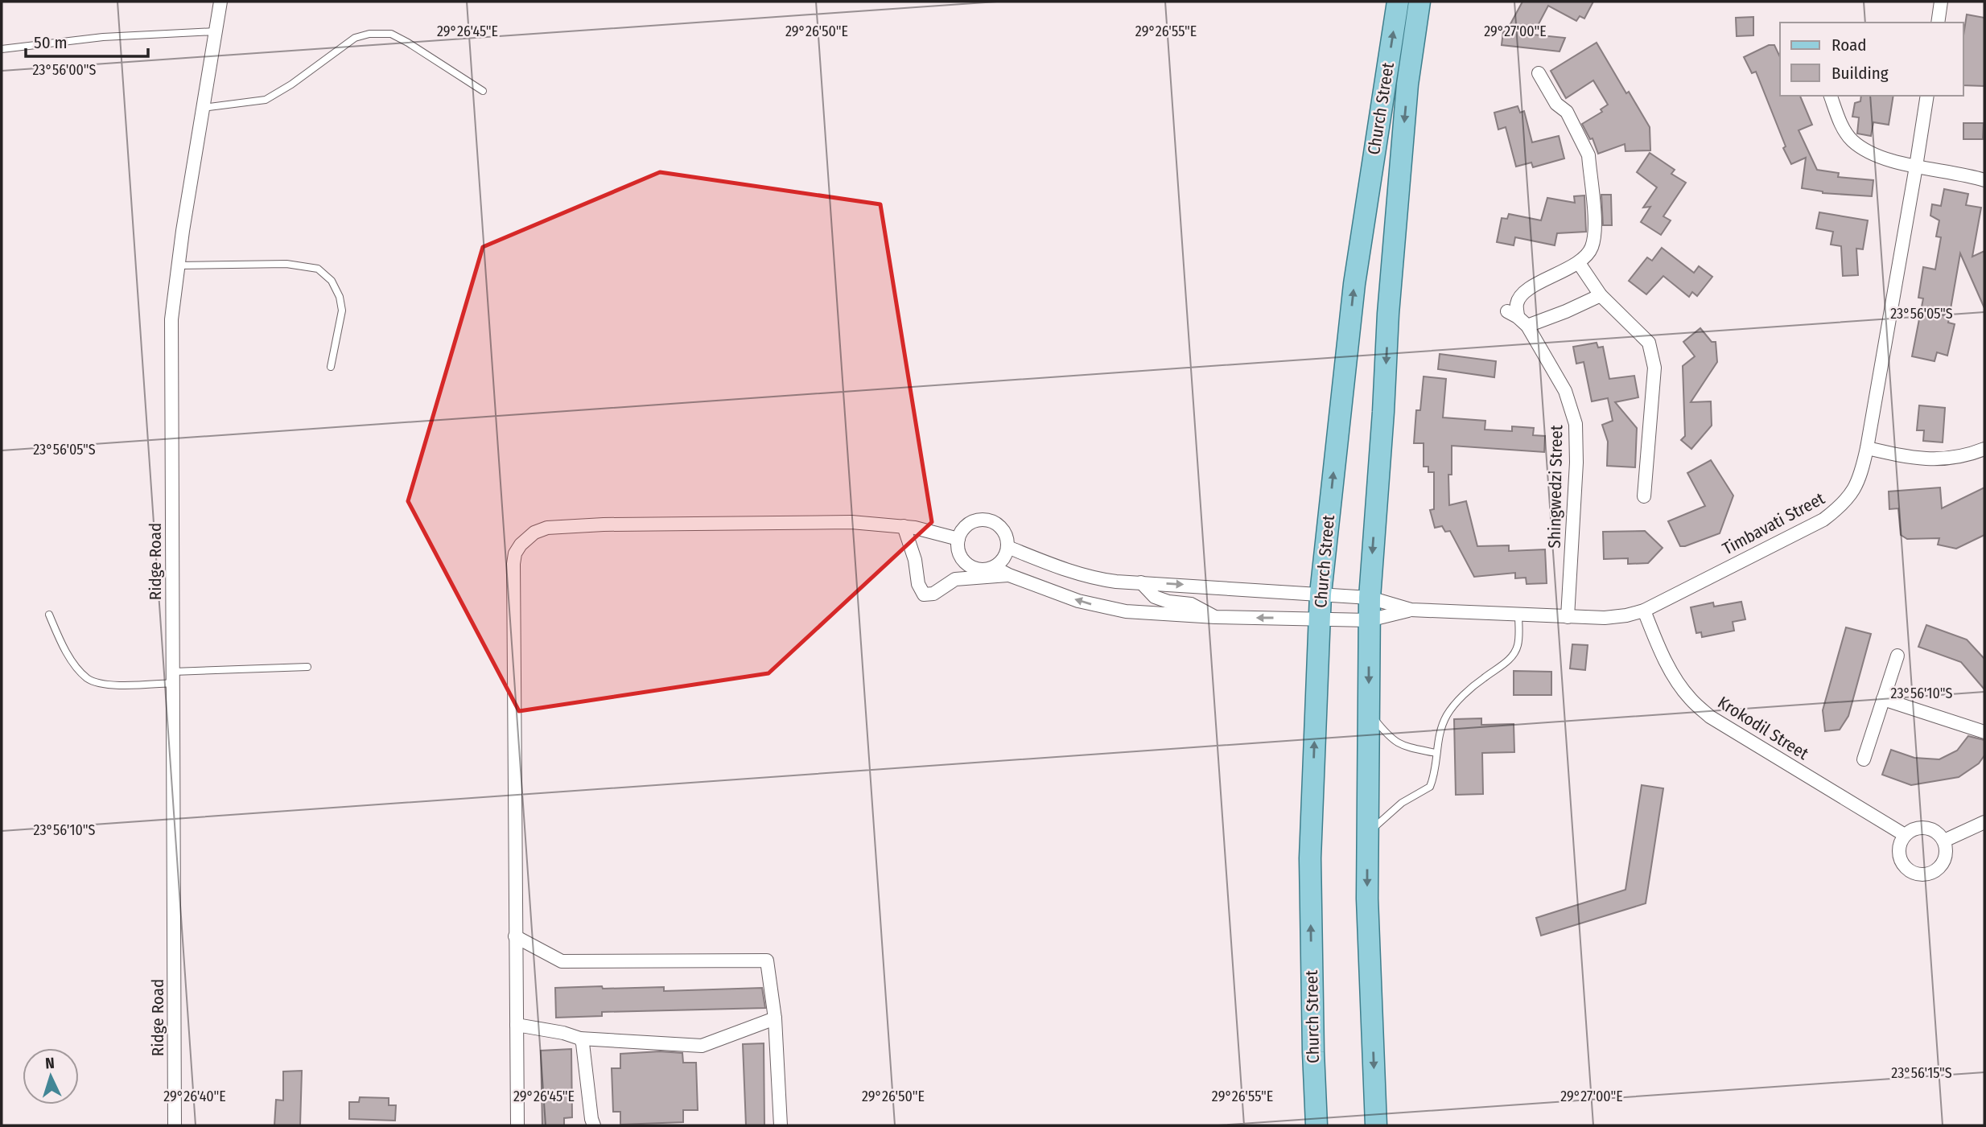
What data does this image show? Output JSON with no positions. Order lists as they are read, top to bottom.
{
  "streets": {
    "main road": ["Church Street"],
    "street": [
      "Shingwedzi Street",
      "Timbavati Street",
      "Ridge Road",
      "Krokodil Street"
    ]
  },
  "crossings": [
    ["Church Street", "Timbavati Street"],
    ["Shingwedzi Street", "Timbavati Street"],
    ["Timbavati Street", "Krokodil Street"]
  ],
  "legend": ["Road", "Building"],
  "scale_bar": "50 m",
  "north": "top",
  "coordinates": [
    "29°26'45\"E",
    "29°26'50\"E",
    "29°26'55\"E",
    "29°27'00\"E",
    "23°56'00\"S",
    "23°56'05\"S",
    "23°56'10\"S",
    "23°56'15\"S",
    "29°26'40\"E"
  ]
}
